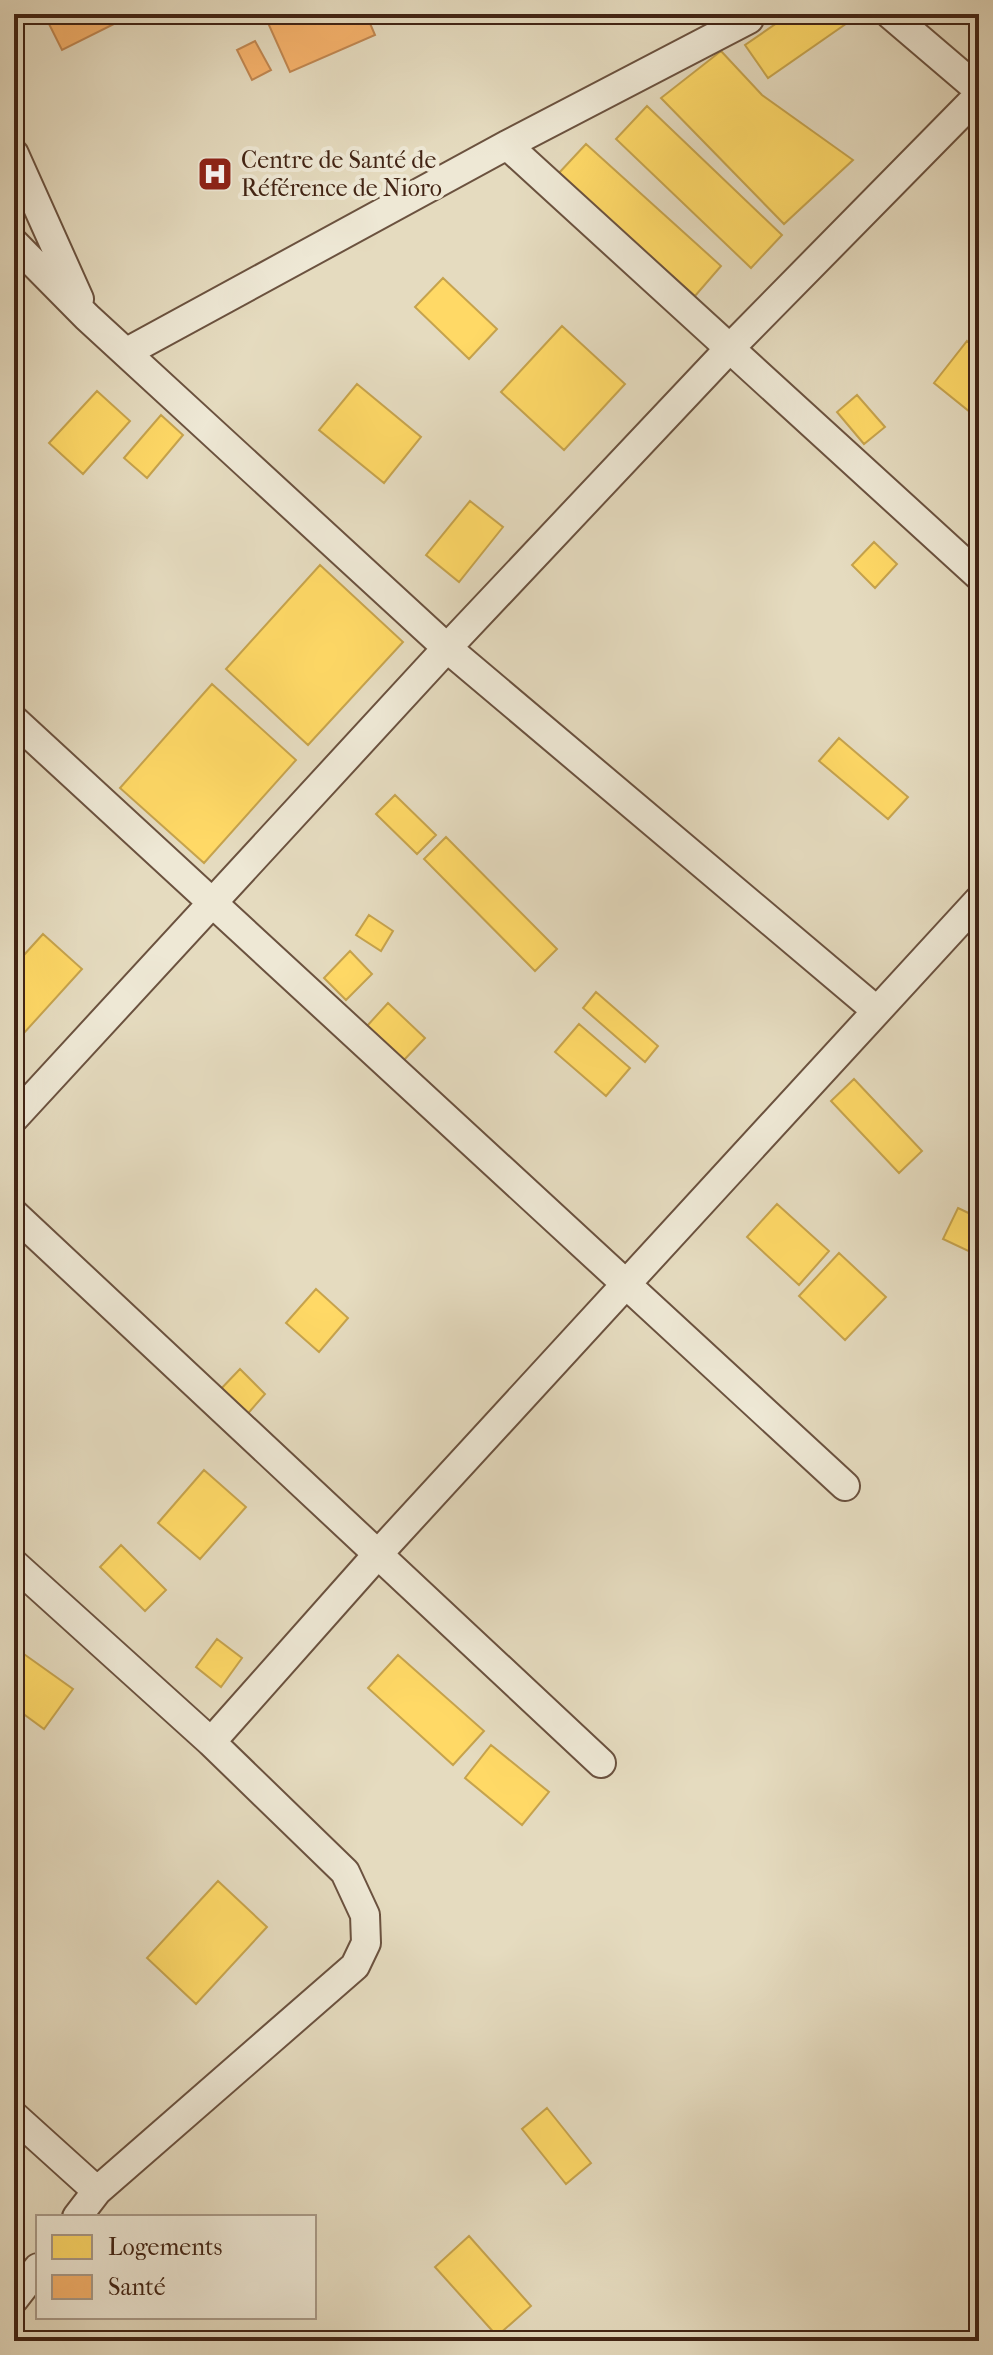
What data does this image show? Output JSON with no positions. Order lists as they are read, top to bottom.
{
  "places": {
    "hospital": ["Centre de Santé de Référence de Nioro"]
  },
  "legend": ["Logements", "Santé"]
}
